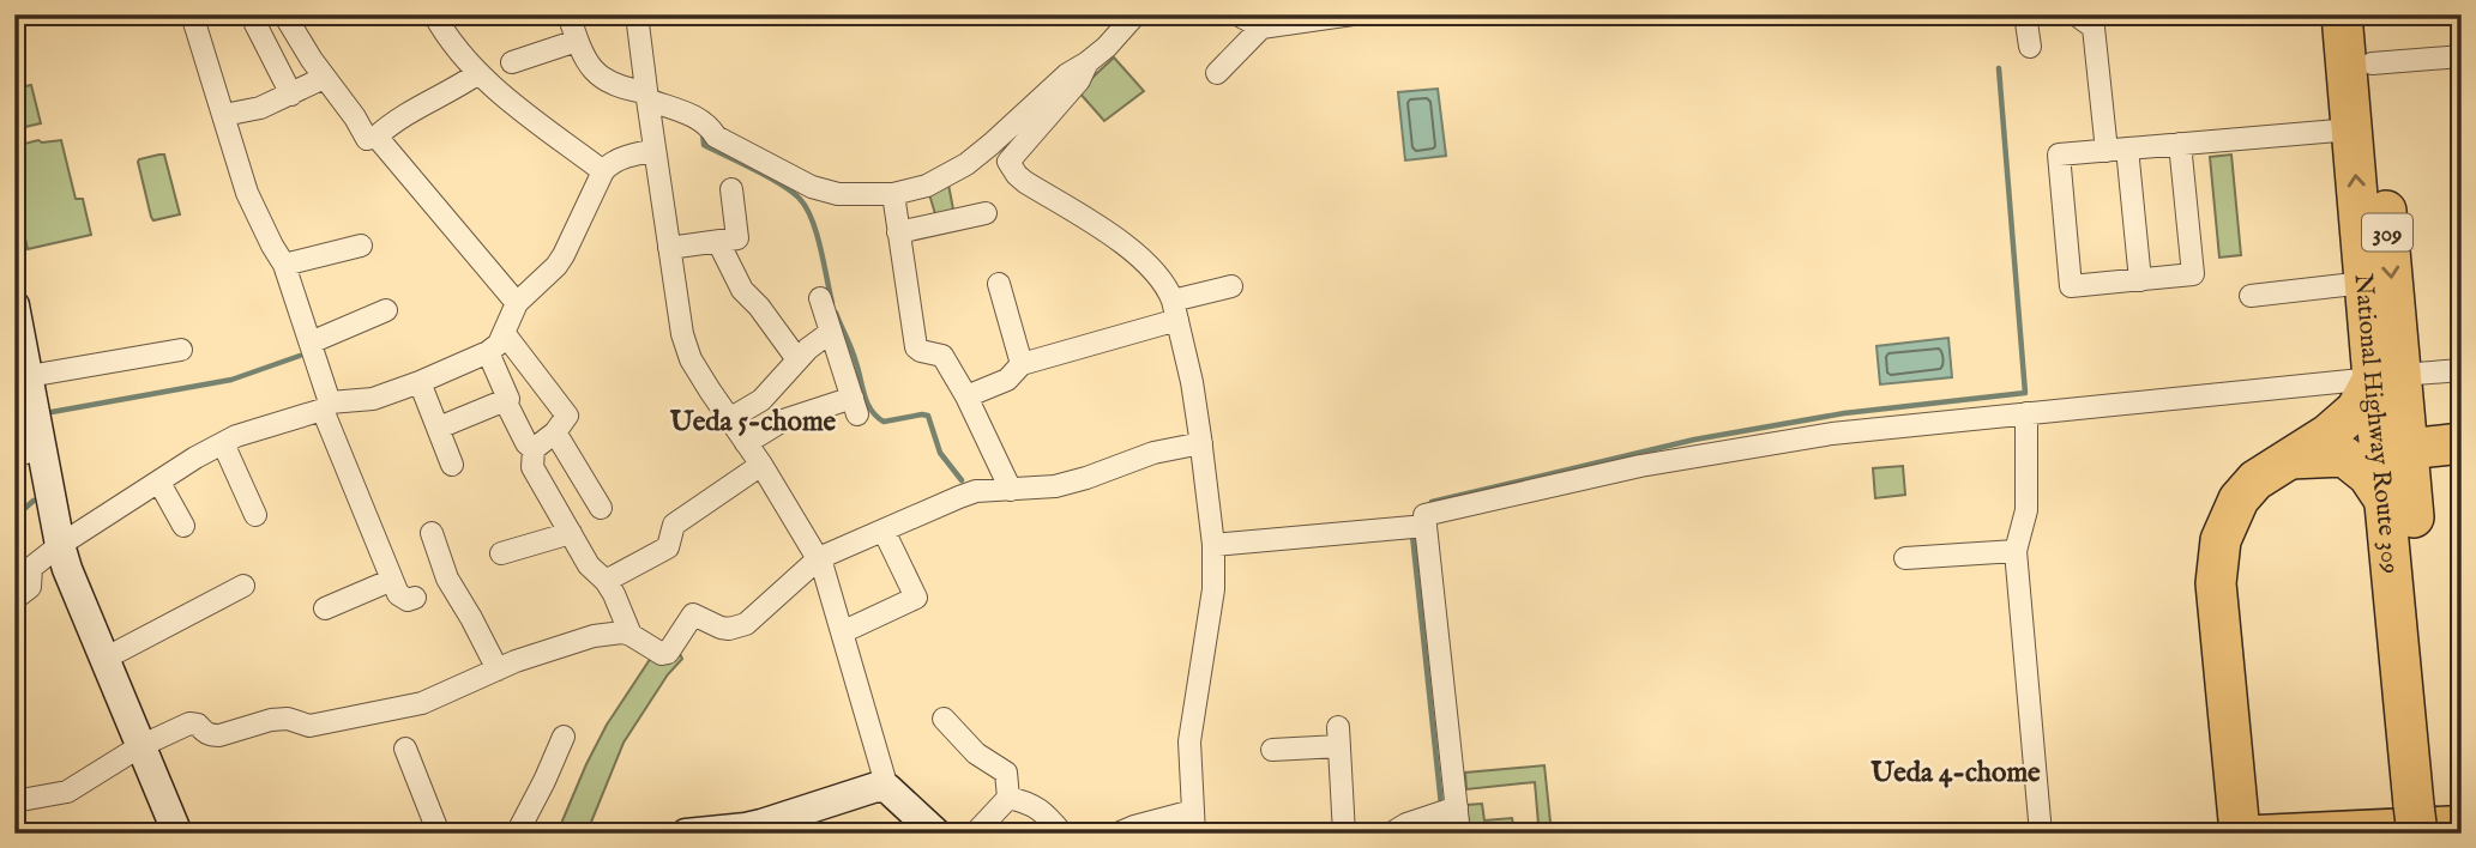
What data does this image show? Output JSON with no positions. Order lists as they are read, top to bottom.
{
  "streets": {
    "highway": ["309", "National Highway Route 309"]
  },
  "districts": ["Ueda 5-chome", "Ueda 4-chome"]
}
